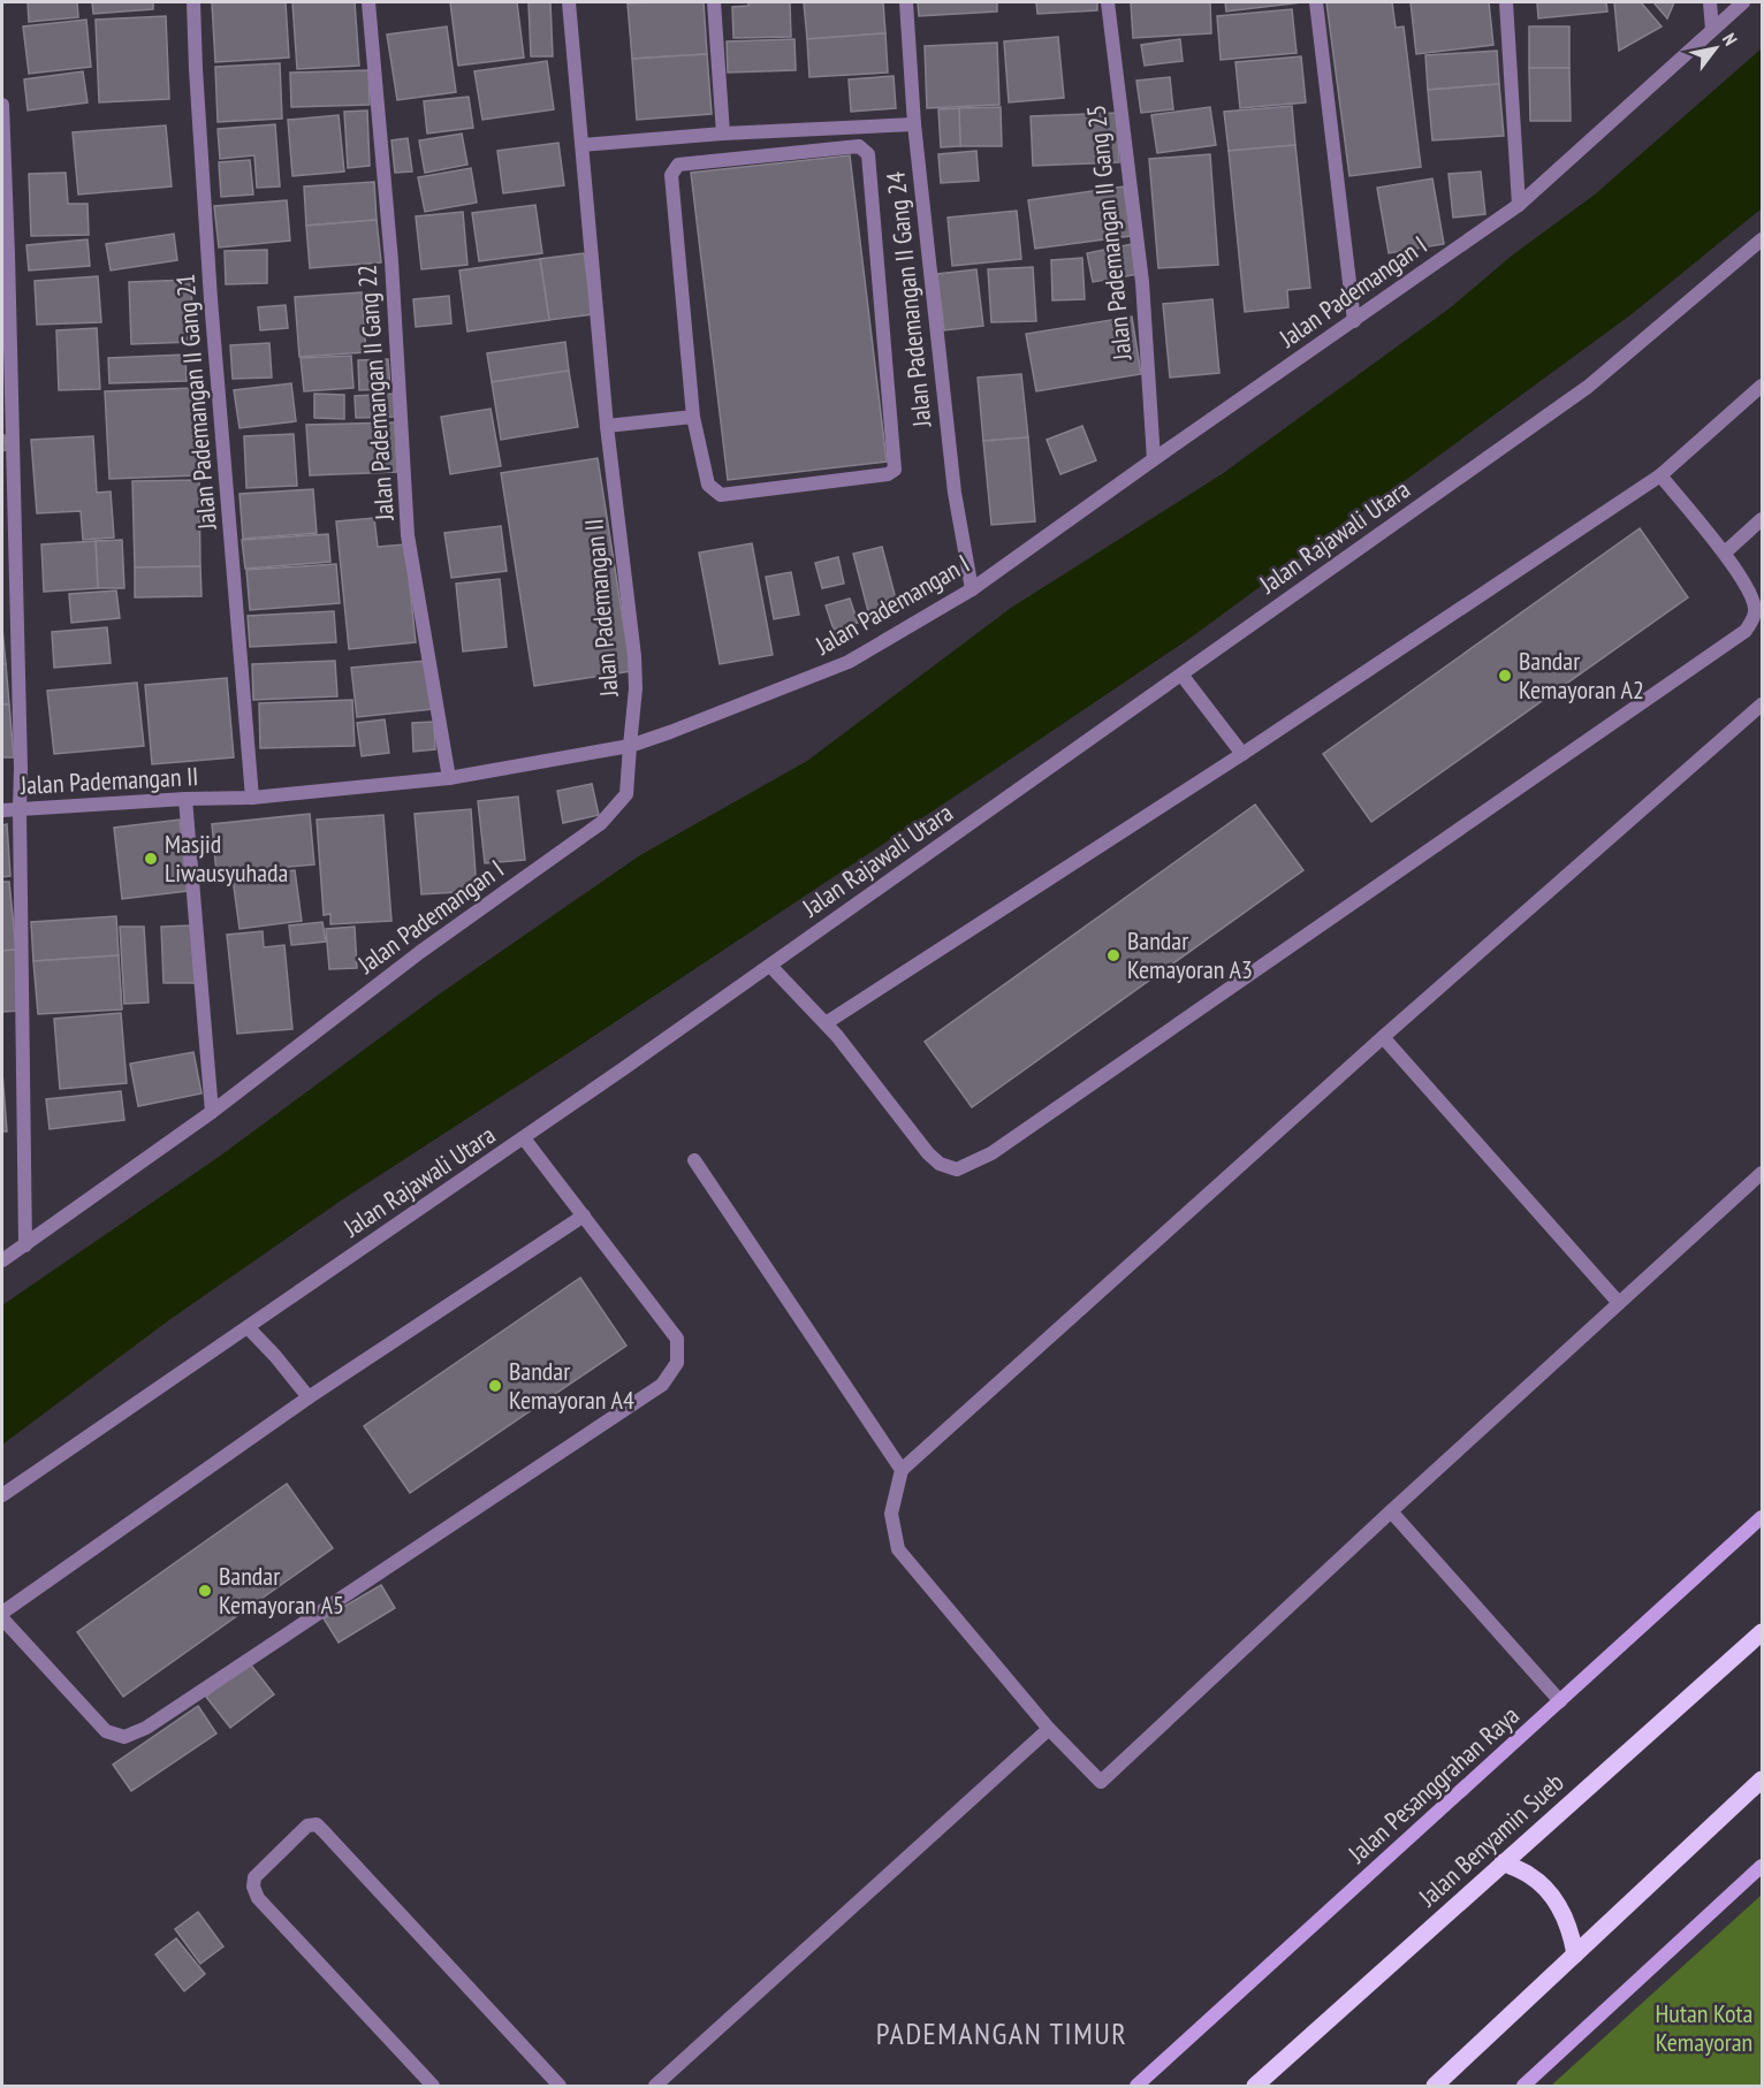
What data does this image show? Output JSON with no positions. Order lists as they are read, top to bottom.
{
  "streets": {
    "main road": ["Jalan Pesanggrahan Raya", "Jalan Benyamin Sueb"],
    "street": [
      "Jalan Pademangan II Gang 25",
      "Jalan Pademangan I",
      "Jalan Pademangan II Gang 24",
      "Jalan Pademangan II Gang 22",
      "Jalan Pademangan II Gang 21",
      "Jalan Rajawali Utara",
      "Jalan Pademangan II"
    ]
  },
  "crossings": [
    ["Jalan Pademangan II Gang 25", "Jalan Pademangan I"],
    ["Jalan Pademangan I", "Jalan Pademangan II Gang 24"],
    ["Jalan Pademangan I", "Jalan Pademangan II"],
    ["Jalan Pademangan II Gang 22", "Jalan Pademangan II"],
    ["Jalan Pademangan II Gang 21", "Jalan Pademangan II"]
  ],
  "districts": ["PADEMANGAN TIMUR"],
  "parks": ["Hutan Kota Kemayoran"],
  "places": [
    "Bandar Kemayoran A2",
    "Masjid Liwausyuhada",
    "Bandar Kemayoran A3",
    "Bandar Kemayoran A4",
    "Bandar Kemayoran A5"
  ],
  "north": "top right"
}
